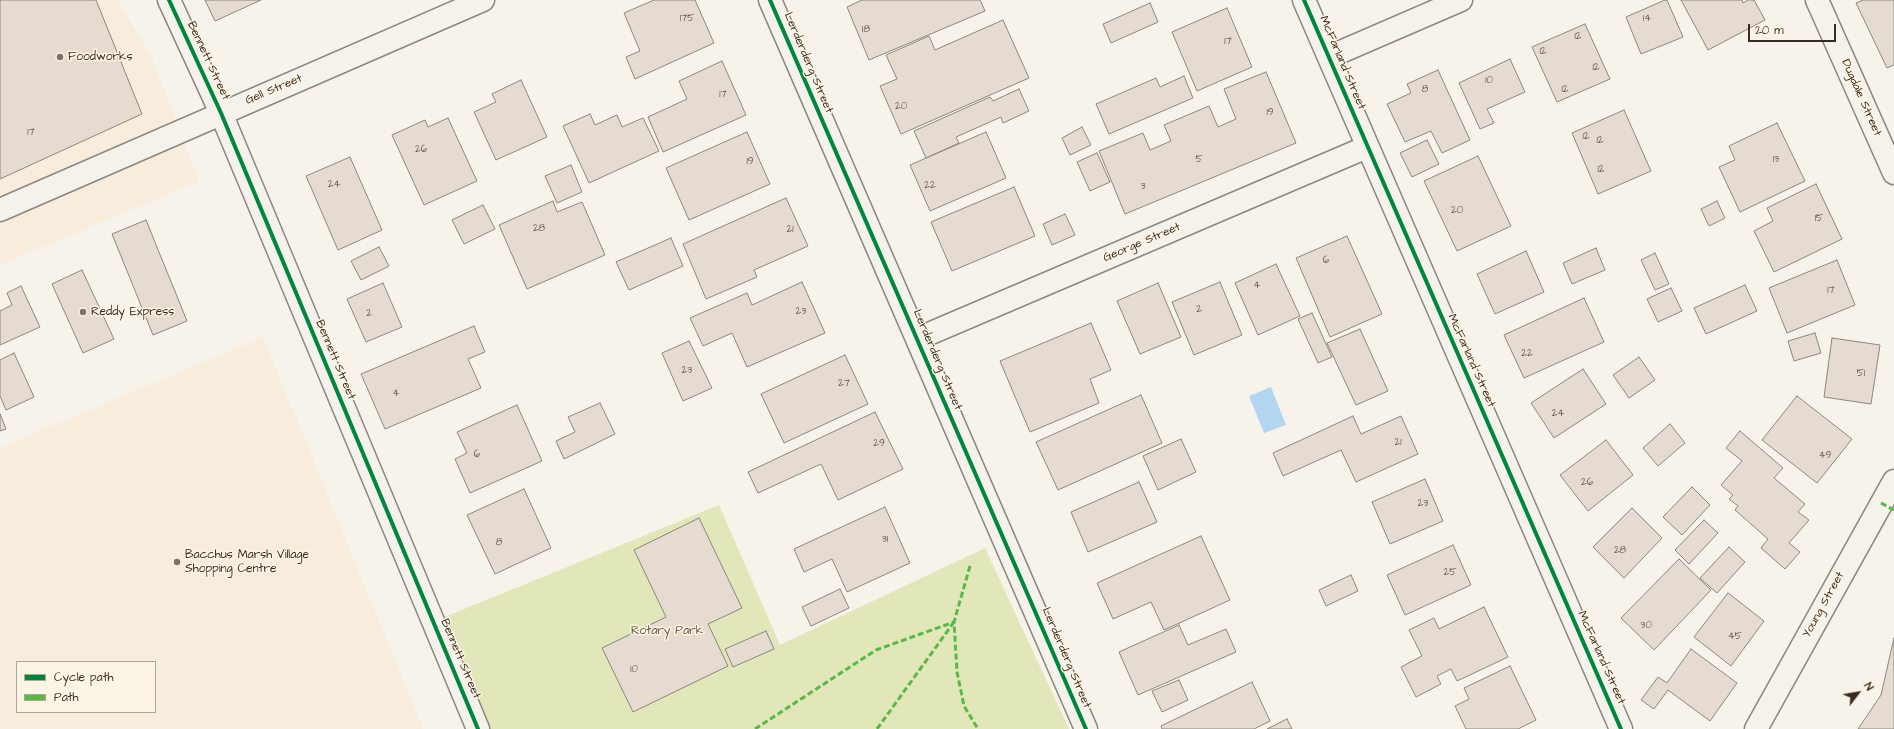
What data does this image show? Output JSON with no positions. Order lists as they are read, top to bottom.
{
  "streets": {
    "street": [
      "Bennett Street",
      "Lerderderg Street",
      "McFarland Street",
      "Gell Street",
      "Dugdale Street",
      "George Street",
      "Young Street"
    ]
  },
  "crossings": [
    ["Bennett Street", "Gell Street"],
    ["Lerderderg Street", "George Street"],
    ["McFarland Street", "George Street"]
  ],
  "parks": ["Rotary Park"],
  "places": ["Foodworks", "Reddy Express", "Bacchus Marsh Village Shopping Centre"],
  "house_numbers": [
    "175",
    "14",
    "18",
    "12",
    "17",
    "12",
    "12",
    "10",
    "8",
    "12",
    "17",
    "20",
    "19",
    "17",
    "12",
    "12",
    "26",
    "5",
    "13",
    "19",
    "12",
    "24",
    "22",
    "3",
    "20",
    "15",
    "28",
    "21",
    "6",
    "4",
    "17",
    "2",
    "23",
    "2",
    "22",
    "23",
    "51",
    "27",
    "4",
    "24",
    "21",
    "29",
    "6",
    "49",
    "26",
    "23",
    "31",
    "8",
    "28",
    "25",
    "30",
    "45",
    "10"
  ],
  "legend": ["Cycle path", "Path"],
  "scale_bar": "20 m",
  "north": "top right"
}
